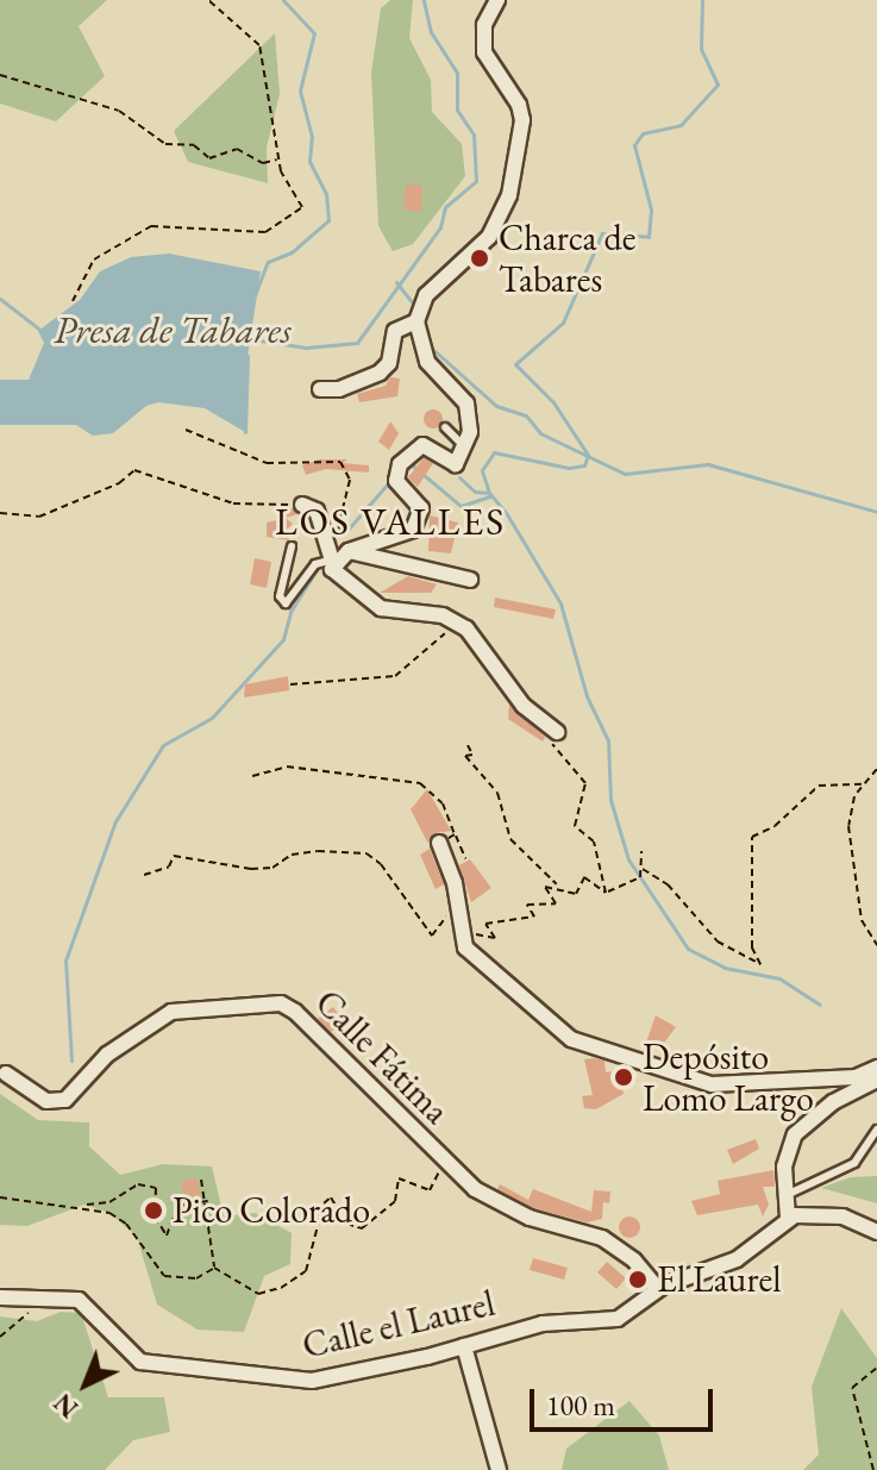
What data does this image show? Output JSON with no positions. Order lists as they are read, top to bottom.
{
  "streets": {
    "street": ["Calle Fátima", "Calle el Laurel"]
  },
  "crossings": [
    ["Calle Fátima", "Calle el Laurel"]
  ],
  "districts": ["LOS VALLES"],
  "water": ["Presa de Tabares"],
  "places": [
    "Charca de Tabares",
    "Depósito Lomo Largo",
    "Pico Colorado",
    "El Laurel"
  ],
  "scale_bar": "100 m",
  "north": "bottom left"
}
